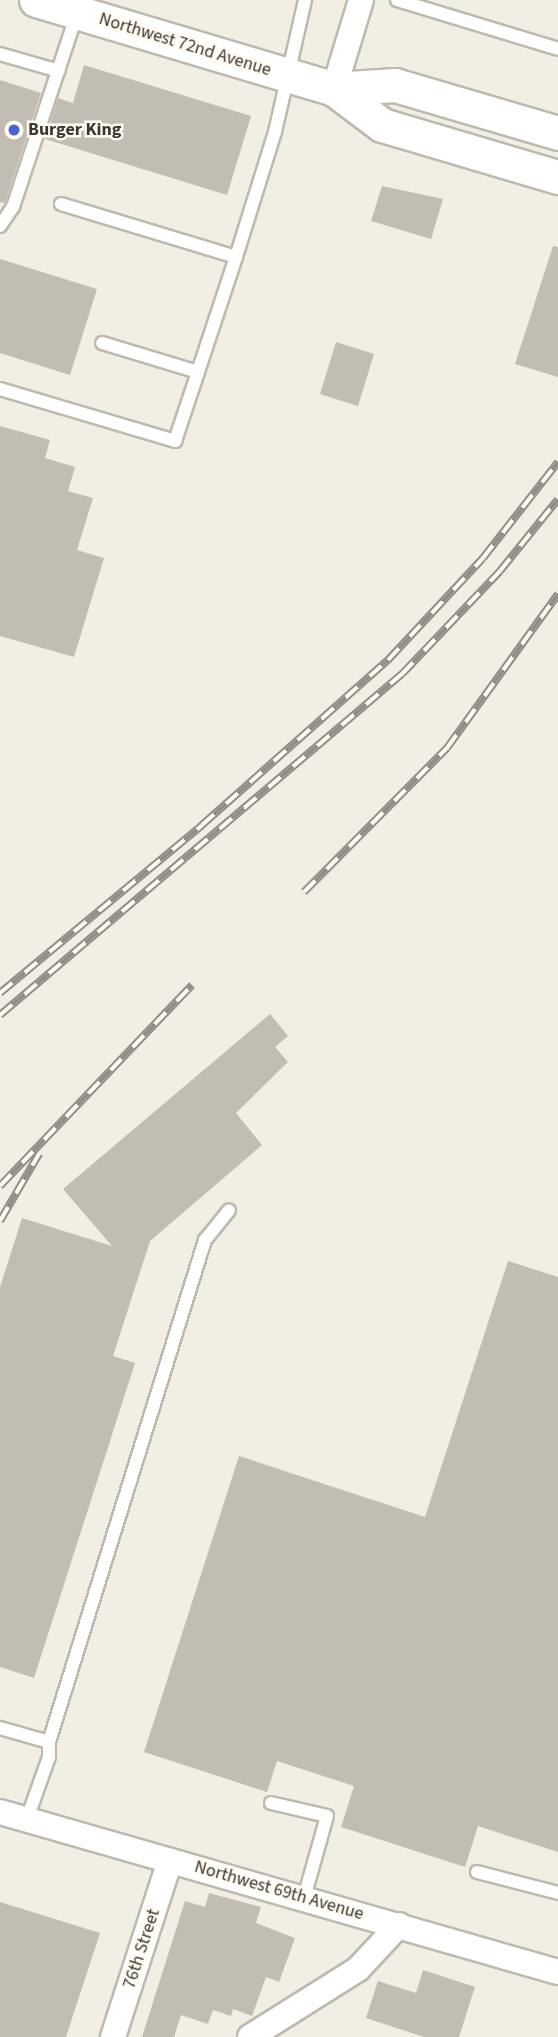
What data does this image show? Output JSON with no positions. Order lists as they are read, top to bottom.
{
  "streets": {
    "main road": ["Northwest 72nd Avenue"],
    "street": ["Northwest 69th Avenue", "76th Street"]
  },
  "crossings": [
    ["Northwest 69th Avenue", "76th Street"]
  ],
  "places": ["Burger King"]
}
